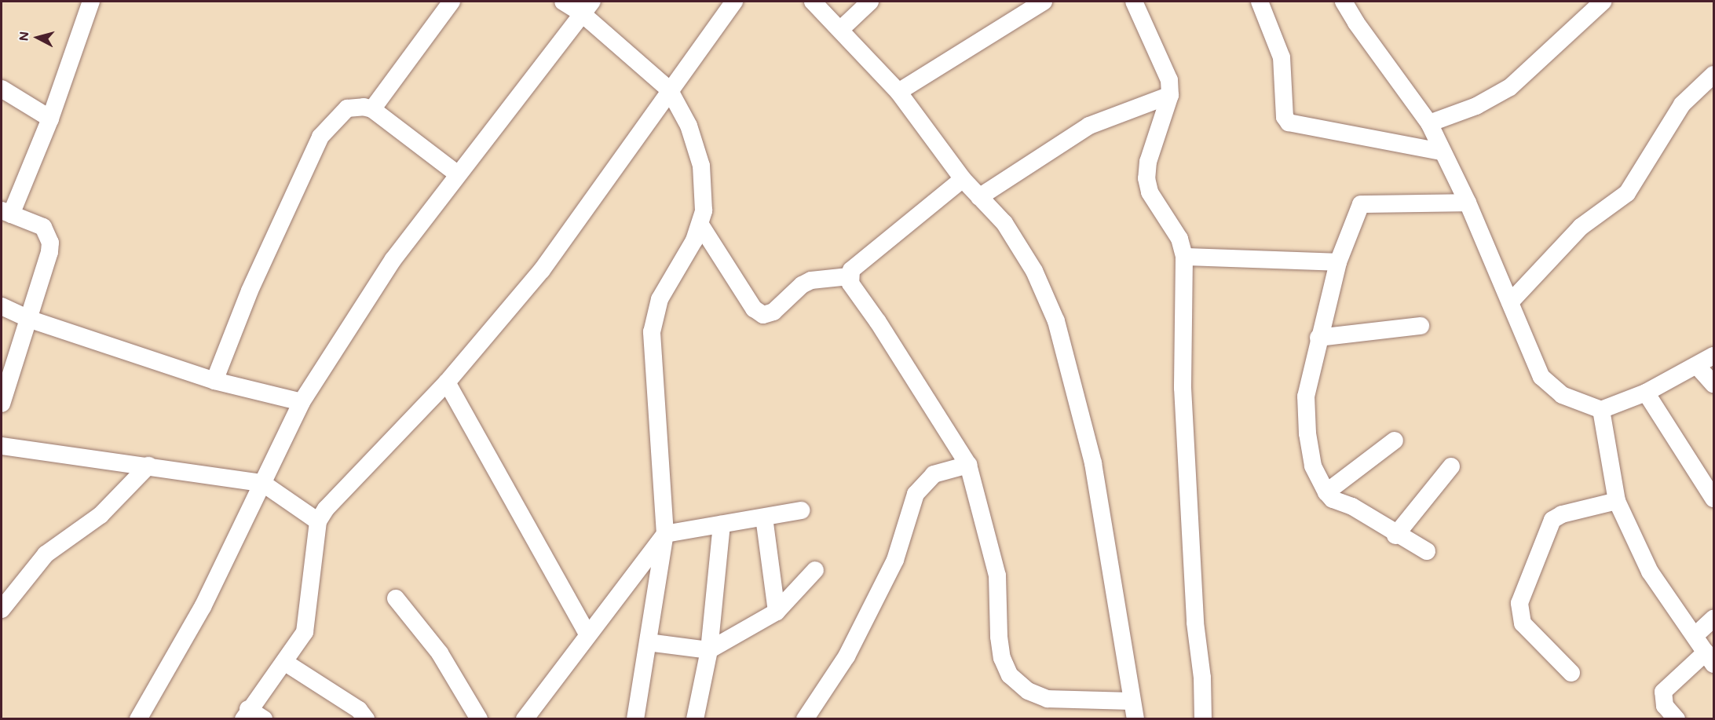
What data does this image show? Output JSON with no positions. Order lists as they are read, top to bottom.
{
  "north": "left"
}
